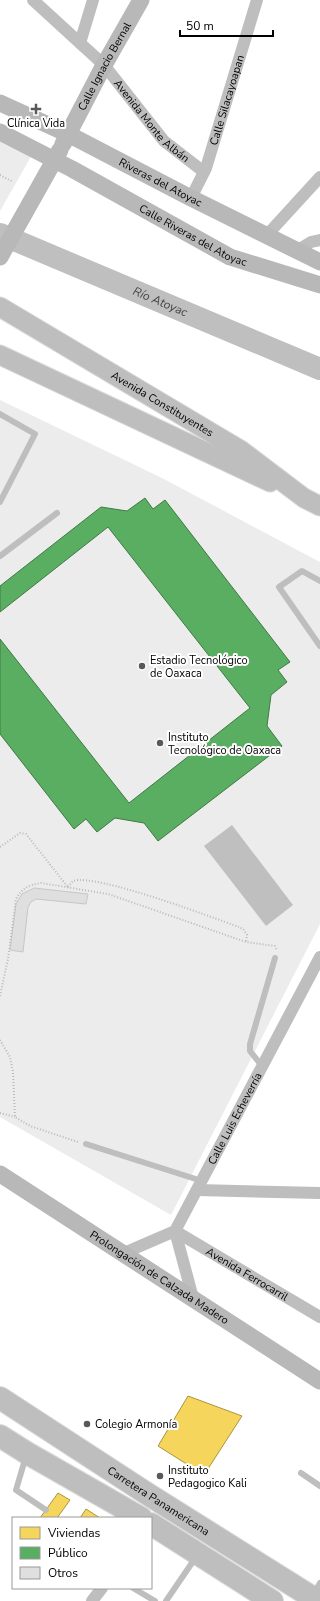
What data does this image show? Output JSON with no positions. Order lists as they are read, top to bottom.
{
  "streets": {
    "highway": ["Carretera Panamericana"],
    "main road": ["Avenida Constituyentes"],
    "street": [
      "Calle Ignacio Bernal",
      "Calle Silacayoapan",
      "Avenida Monte Albán",
      "Riveras del Atoyac",
      "Calle Riveras del Atoyac",
      "Calle Luis Echeverría",
      "Avenida Ferrocarril",
      "Prolongación de Calzada Madero"
    ]
  },
  "crossings": [
    ["Calle Ignacio Bernal", "Avenida Monte Albán"],
    ["Calle Ignacio Bernal", "Riveras del Atoyac"],
    ["Calle Silacayoapan", "Avenida Monte Albán"],
    ["Calle Silacayoapan", "Riveras del Atoyac"],
    ["Calle Luis Echeverría", "Avenida Ferrocarril"]
  ],
  "water": ["Río Atoyac"],
  "places": {
    "health": ["Clínica Vida"],
    "other": [
      "Estadio Tecnológico de Oaxaca",
      "Instituto Tecnológico de Oaxaca",
      "Colegio Armonía",
      "Instituto Pedagogico Kali"
    ]
  },
  "legend": ["Viviendas", "Público", "Otros"],
  "scale_bar": "50 m"
}
